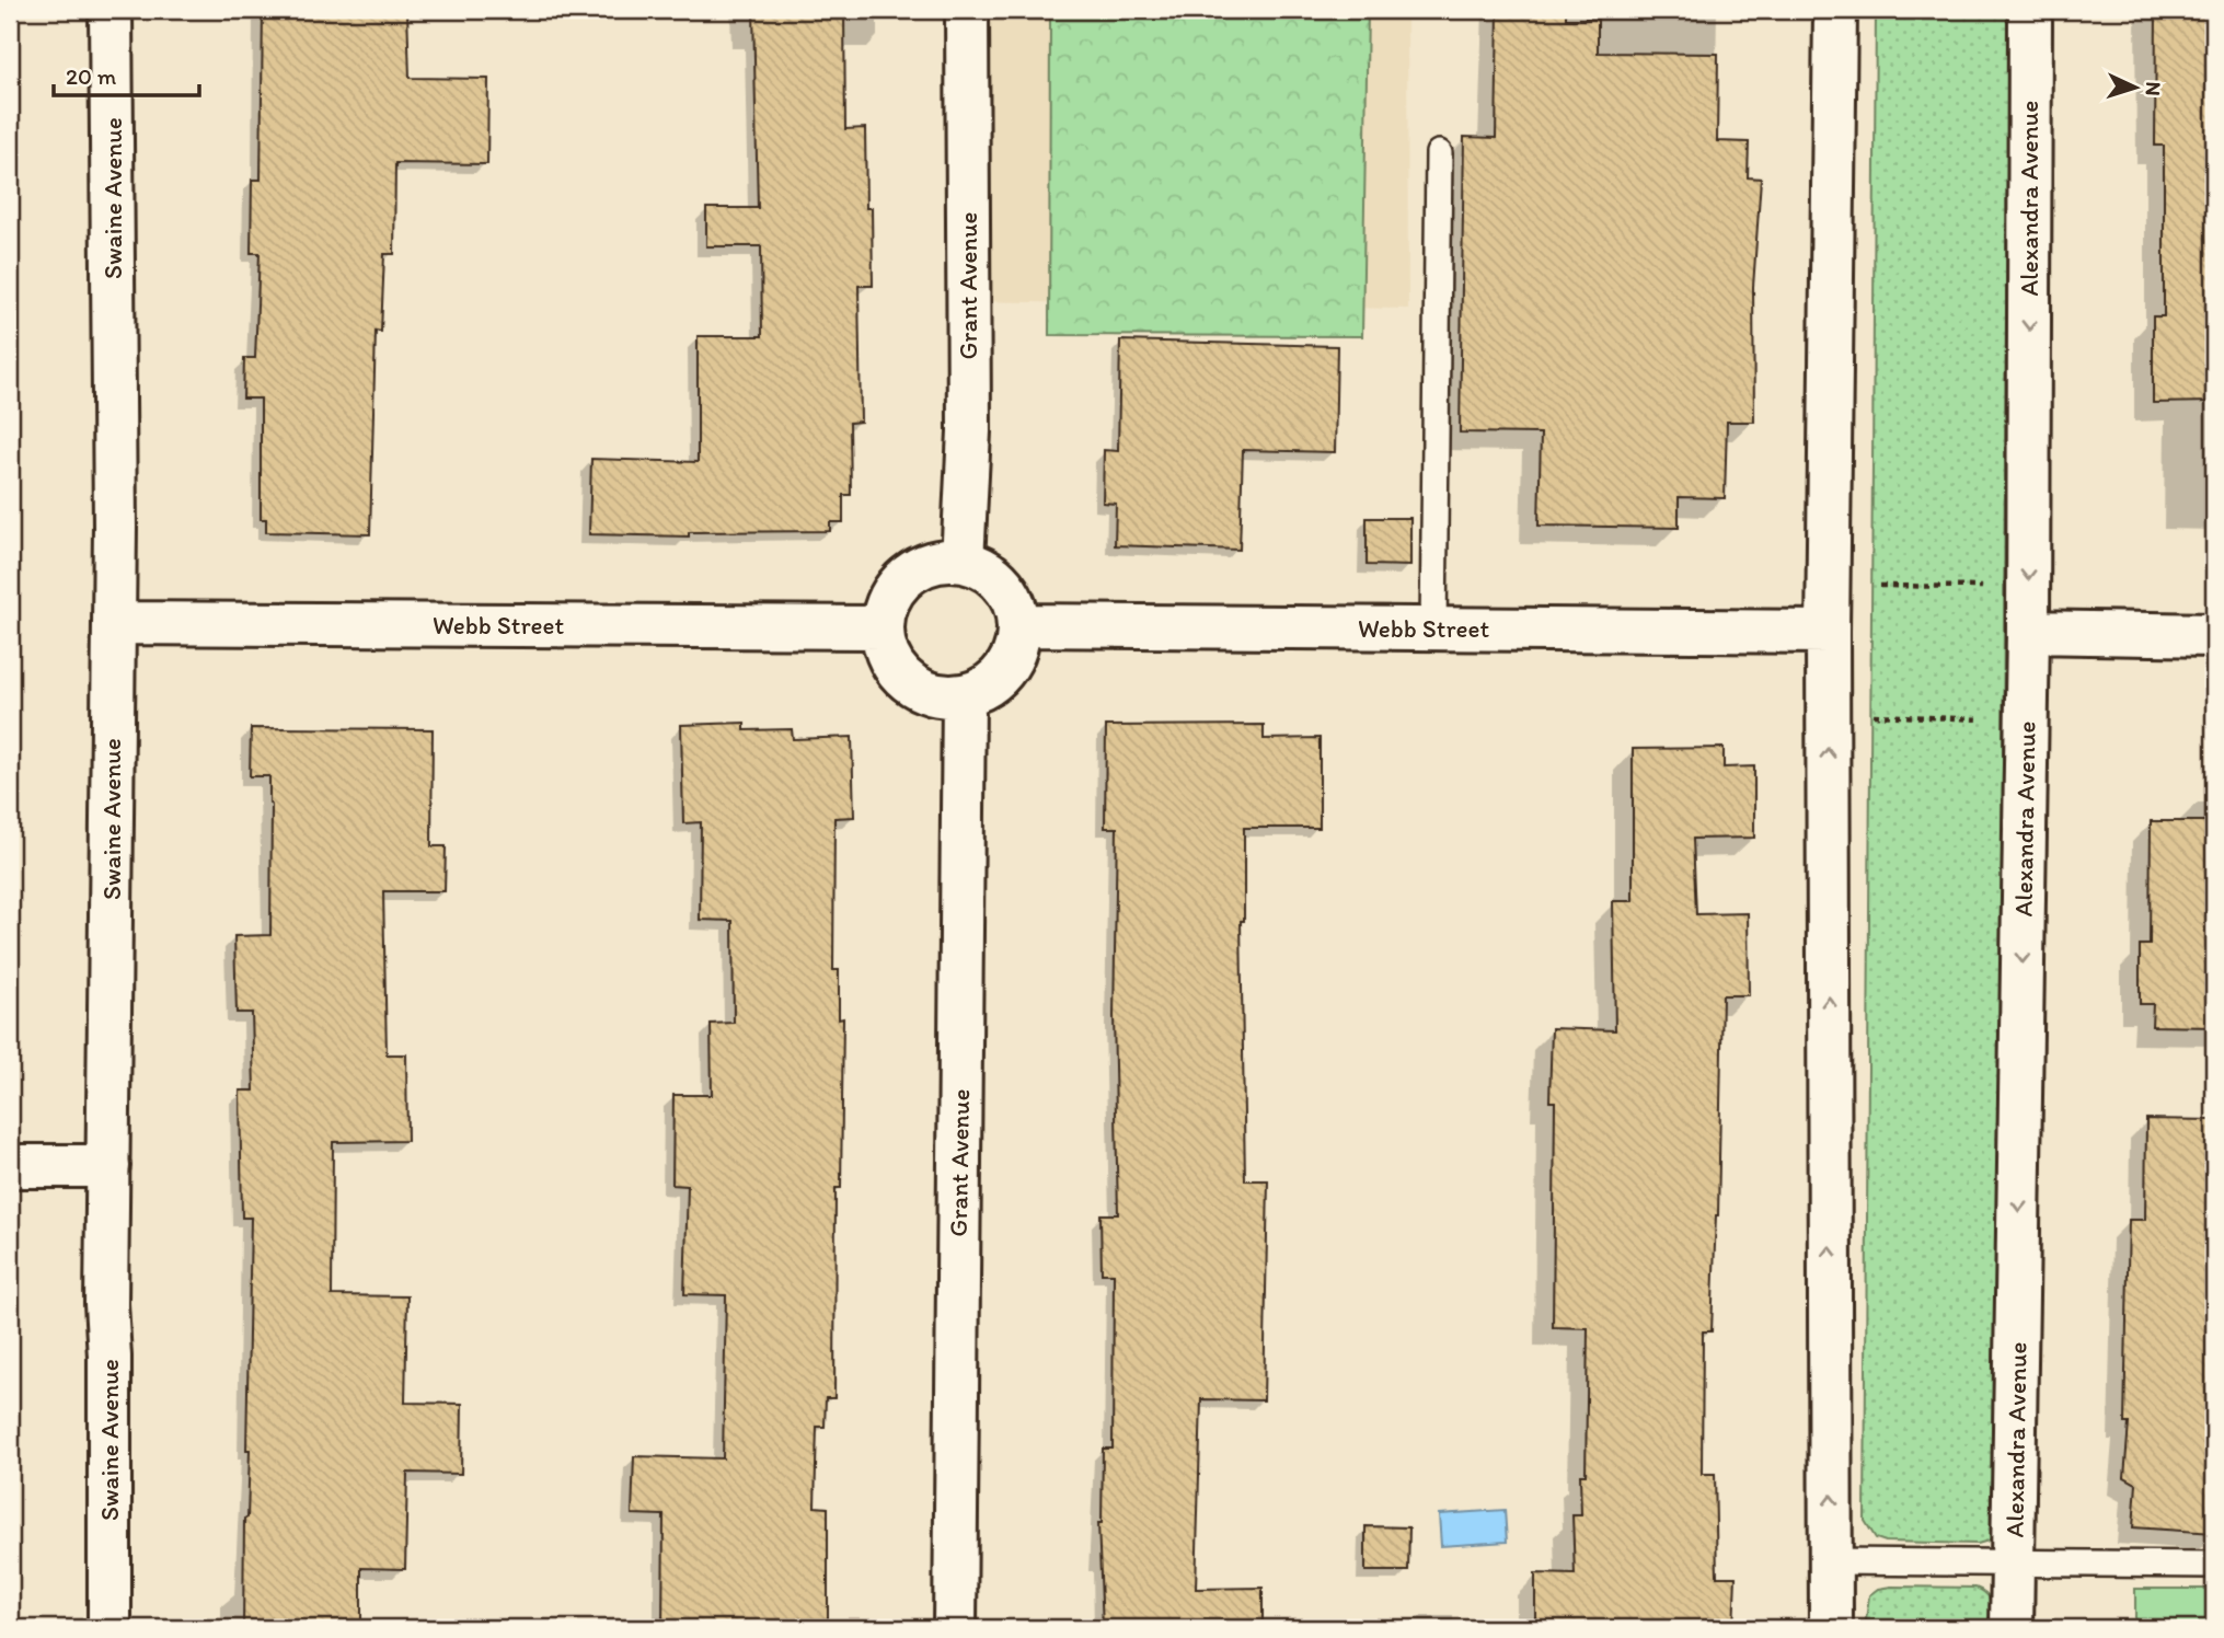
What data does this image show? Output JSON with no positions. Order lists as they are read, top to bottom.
{
  "streets": {
    "street": [
      "Swaine Avenue",
      "Alexandra Avenue",
      "Grant Avenue",
      "Webb Street"
    ]
  },
  "crossings": [
    ["Swaine Avenue", "Webb Street"],
    ["Grant Avenue", "Webb Street"]
  ],
  "scale_bar": "20 m",
  "north": "right"
}
